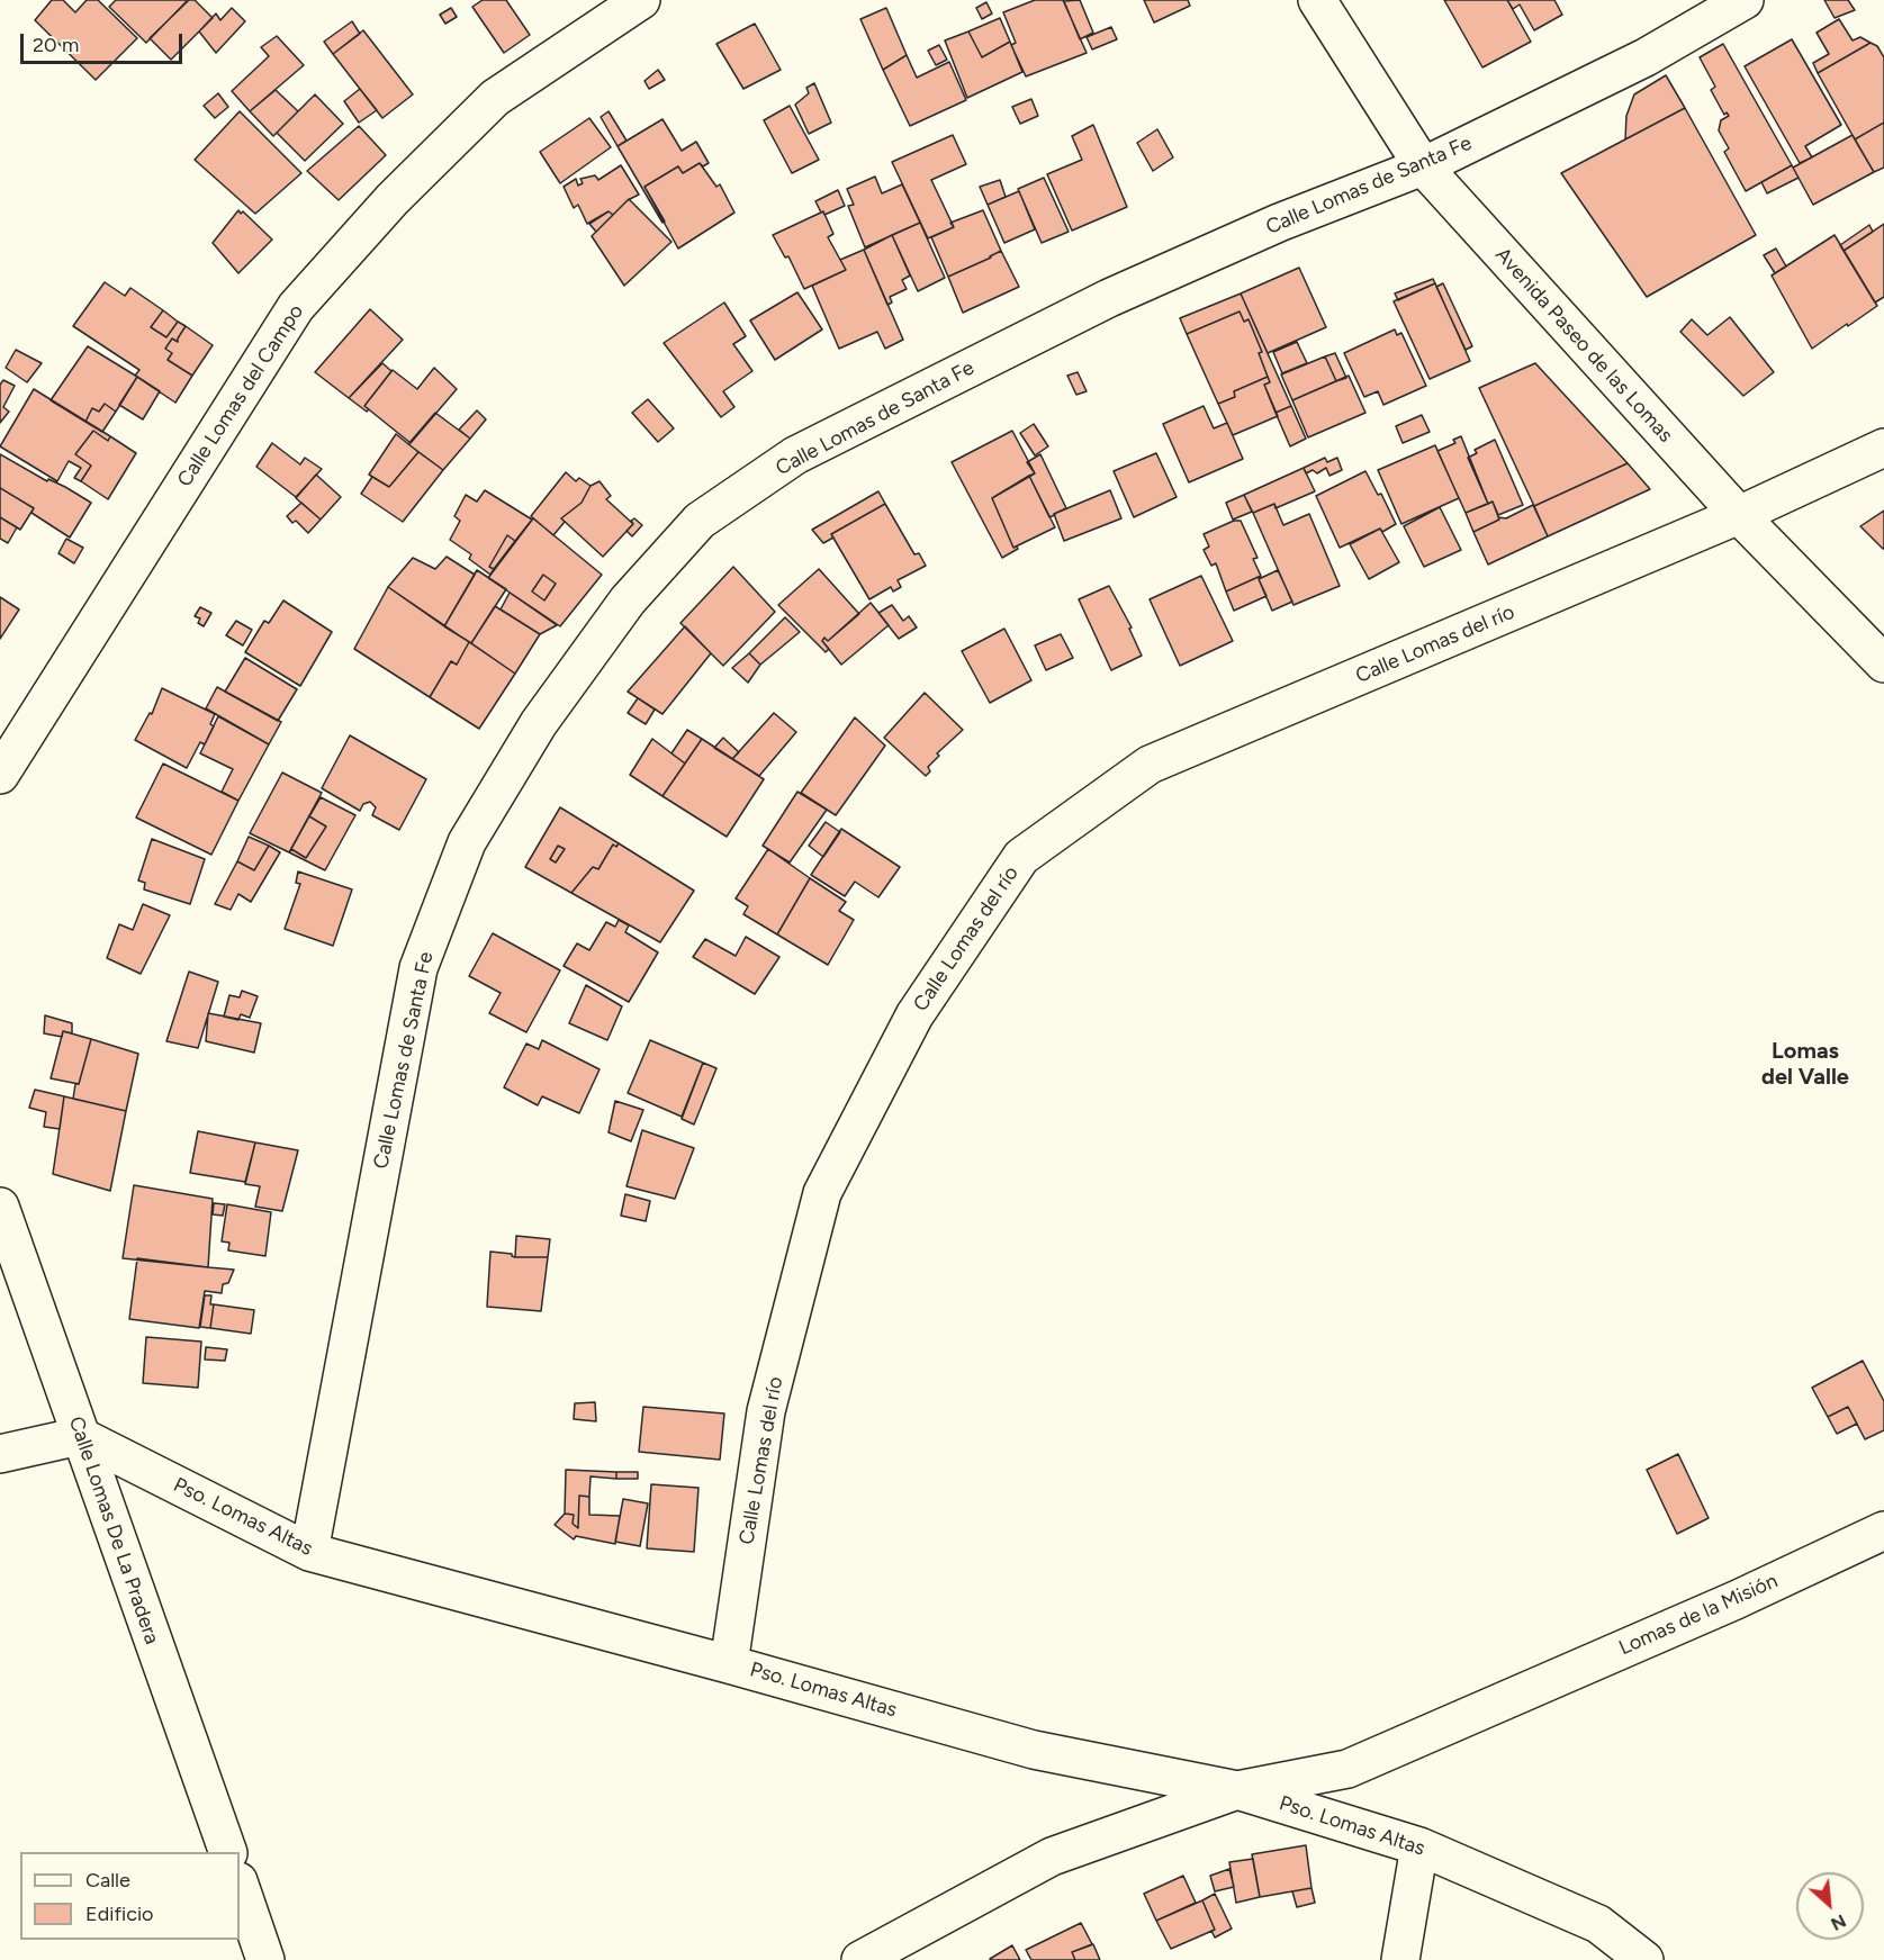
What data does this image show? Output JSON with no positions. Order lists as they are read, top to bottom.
{
  "streets": {
    "street": [
      "Calle Lomas de Santa Fe",
      "Avenida Paseo de las Lomas",
      "Calle Lomas del Campo",
      "Calle Lomas del río",
      "Pso. Lomas Altas",
      "Calle Lomas De La Pradera",
      "Lomas de la Misión"
    ]
  },
  "crossings": [
    ["Calle Lomas de Santa Fe", "Avenida Paseo de las Lomas"],
    ["Calle Lomas de Santa Fe", "Pso. Lomas Altas"],
    ["Avenida Paseo de las Lomas", "Calle Lomas del río"],
    ["Calle Lomas del río", "Pso. Lomas Altas"],
    ["Pso. Lomas Altas", "Calle Lomas De La Pradera"],
    ["Pso. Lomas Altas", "Lomas de la Misión"]
  ],
  "districts": ["Lomas del Valle"],
  "legend": ["Calle", "Edificio"],
  "scale_bar": "20 m",
  "north": "bottom right"
}
